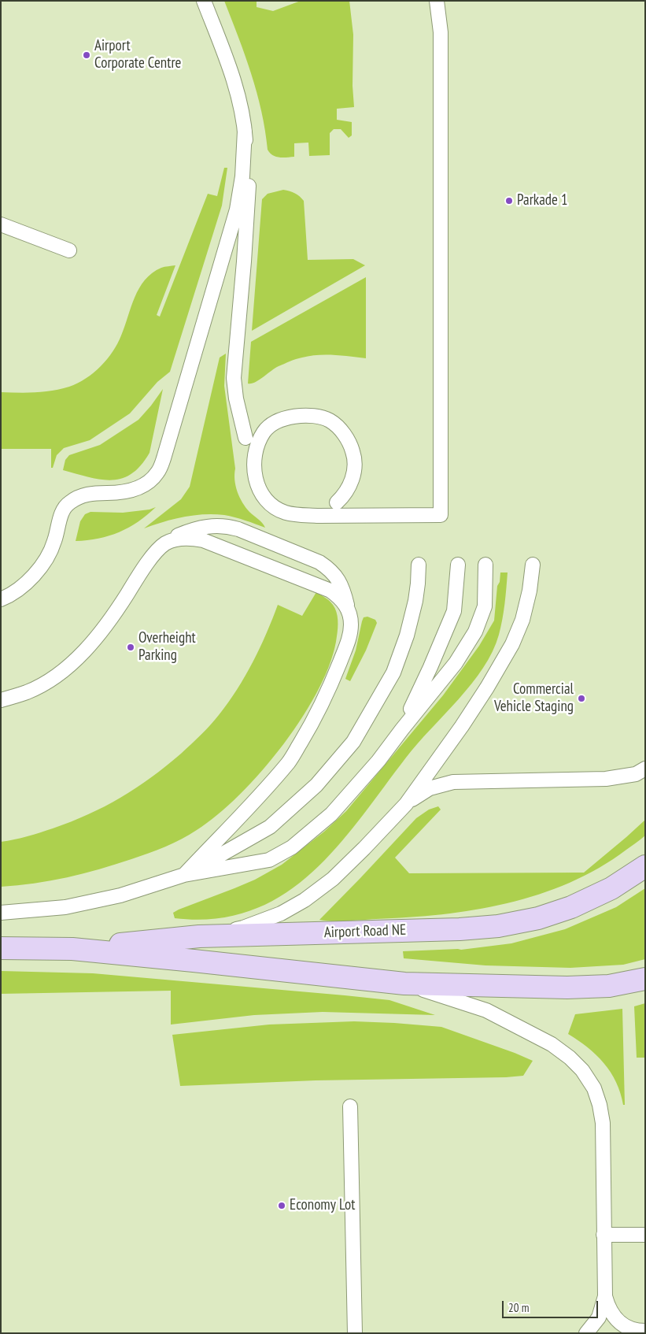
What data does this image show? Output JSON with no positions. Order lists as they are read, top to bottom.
{
  "streets": {
    "main road": ["Airport Road NE"]
  },
  "places": [
    "Airport Corporate Centre",
    "Parkade 1",
    "Overheight Parking",
    "Commercial Vehicle Staging",
    "Economy Lot"
  ],
  "scale_bar": "20 m"
}
